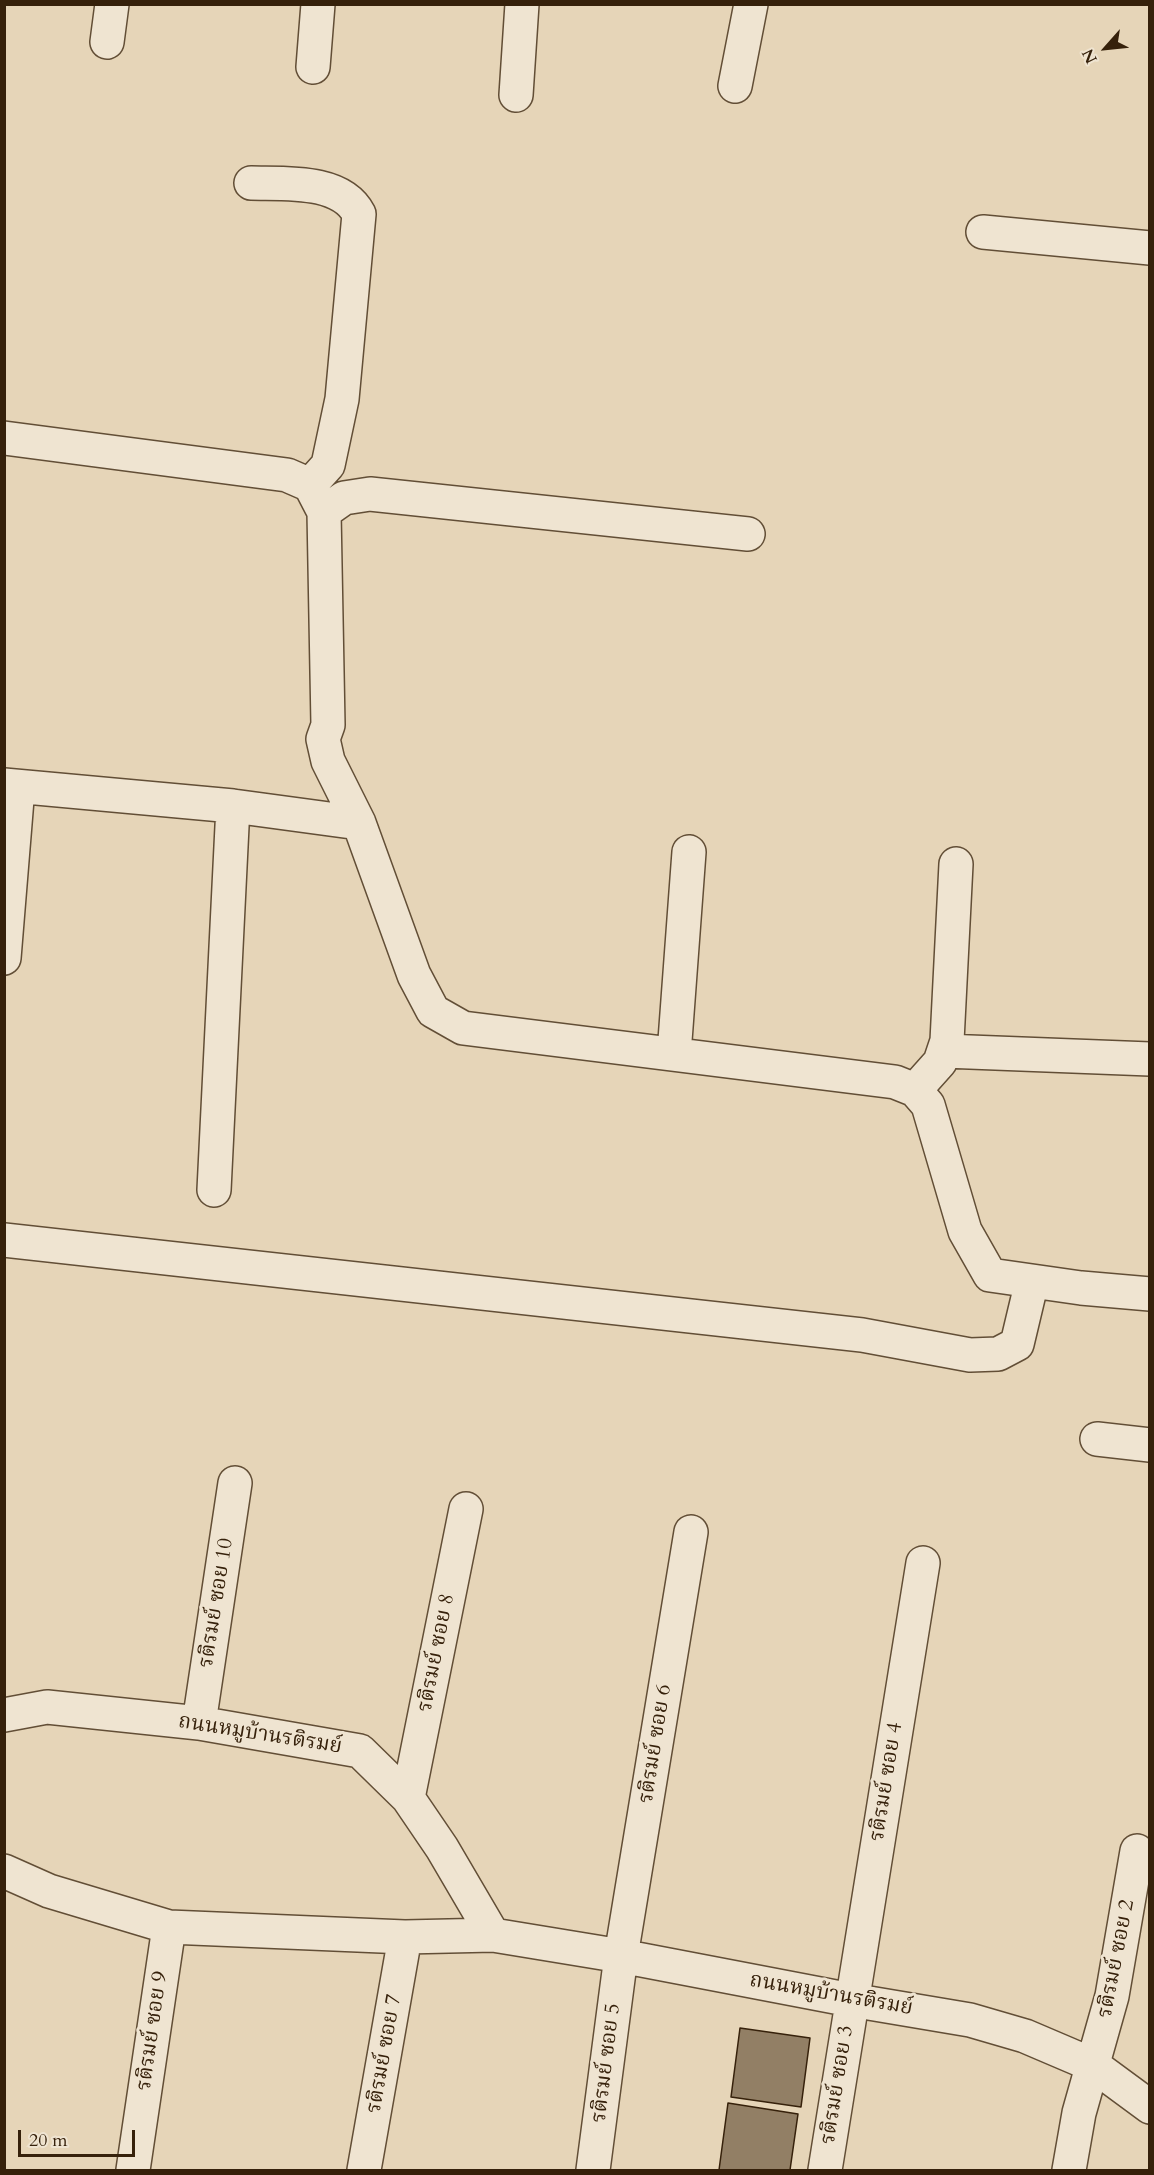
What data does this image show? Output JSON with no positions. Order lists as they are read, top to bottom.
{
  "streets": {
    "street": [
      "รติรมย์ ซอย 10",
      "รติรมย์ ซอย 8",
      "ถนนหมูบ้านรติรมย์",
      "รติรมย์ ซอย 6",
      "รติรมย์ ซอย 4",
      "รติรมย์ ซอย 2",
      "รติรมย์ ซอย 9",
      "รติรมย์ ซอย 7",
      "รติรมย์ ซอย 5",
      "รติรมย์ ซอย 3"
    ]
  },
  "crossings": [
    ["รติรมย์ ซอย 10", "ถนนหมูบ้านรติรมย์"],
    ["รติรมย์ ซอย 8", "ถนนหมูบ้านรติรมย์"],
    ["ถนนหมูบ้านรติรมย์", "รติรมย์ ซอย 6"],
    ["ถนนหมูบ้านรติรมย์", "รติรมย์ ซอย 4"],
    ["ถนนหมูบ้านรติรมย์", "รติรมย์ ซอย 2"],
    ["ถนนหมูบ้านรติรมย์", "รติรมย์ ซอย 9"],
    ["ถนนหมูบ้านรติรมย์", "รติรมย์ ซอย 7"],
    ["ถนนหมูบ้านรติรมย์", "รติรมย์ ซอย 5"],
    ["ถนนหมูบ้านรติรมย์", "รติรมย์ ซอย 3"],
    ["รติรมย์ ซอย 6", "รติรมย์ ซอย 5"],
    ["รติรมย์ ซอย 4", "รติรมย์ ซอย 3"]
  ],
  "scale_bar": "20 m",
  "north": "bottom left"
}
